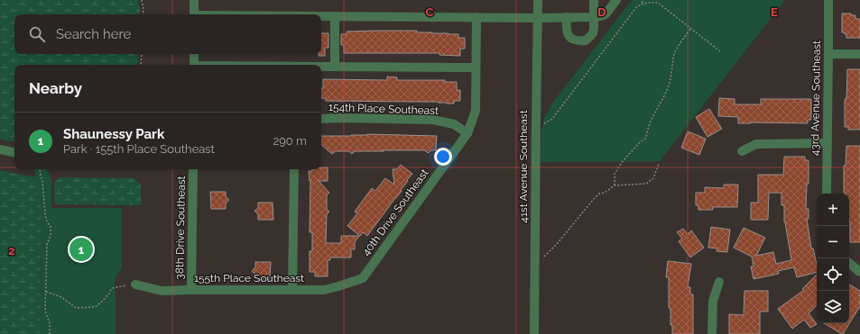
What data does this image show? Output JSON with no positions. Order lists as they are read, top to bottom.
{
  "streets": {
    "street": [
      "43rd Avenue Southeast",
      "154th Place Southeast",
      "41st Avenue Southeast",
      "40th Drive Southeast",
      "38th Drive Southeast",
      "155th Place Southeast"
    ]
  },
  "crossings": [
    ["154th Place Southeast", "40th Drive Southeast"],
    ["40th Drive Southeast", "155th Place Southeast"],
    ["38th Drive Southeast", "155th Place Southeast"]
  ],
  "page": {
    "search": "Search here",
    "heading": "Nearby",
    "list": [
      {
        "mark": "1",
        "name": "Shaunessy Park",
        "note": "Park · 155th Place Southeast",
        "value": "290 m"
      }
    ],
    "map_buttons": ["+", "−"],
    "pins": "1"
  },
  "grid": {
    "columns": ["C", "D", "E"],
    "rows": ["2"]
  }
}
